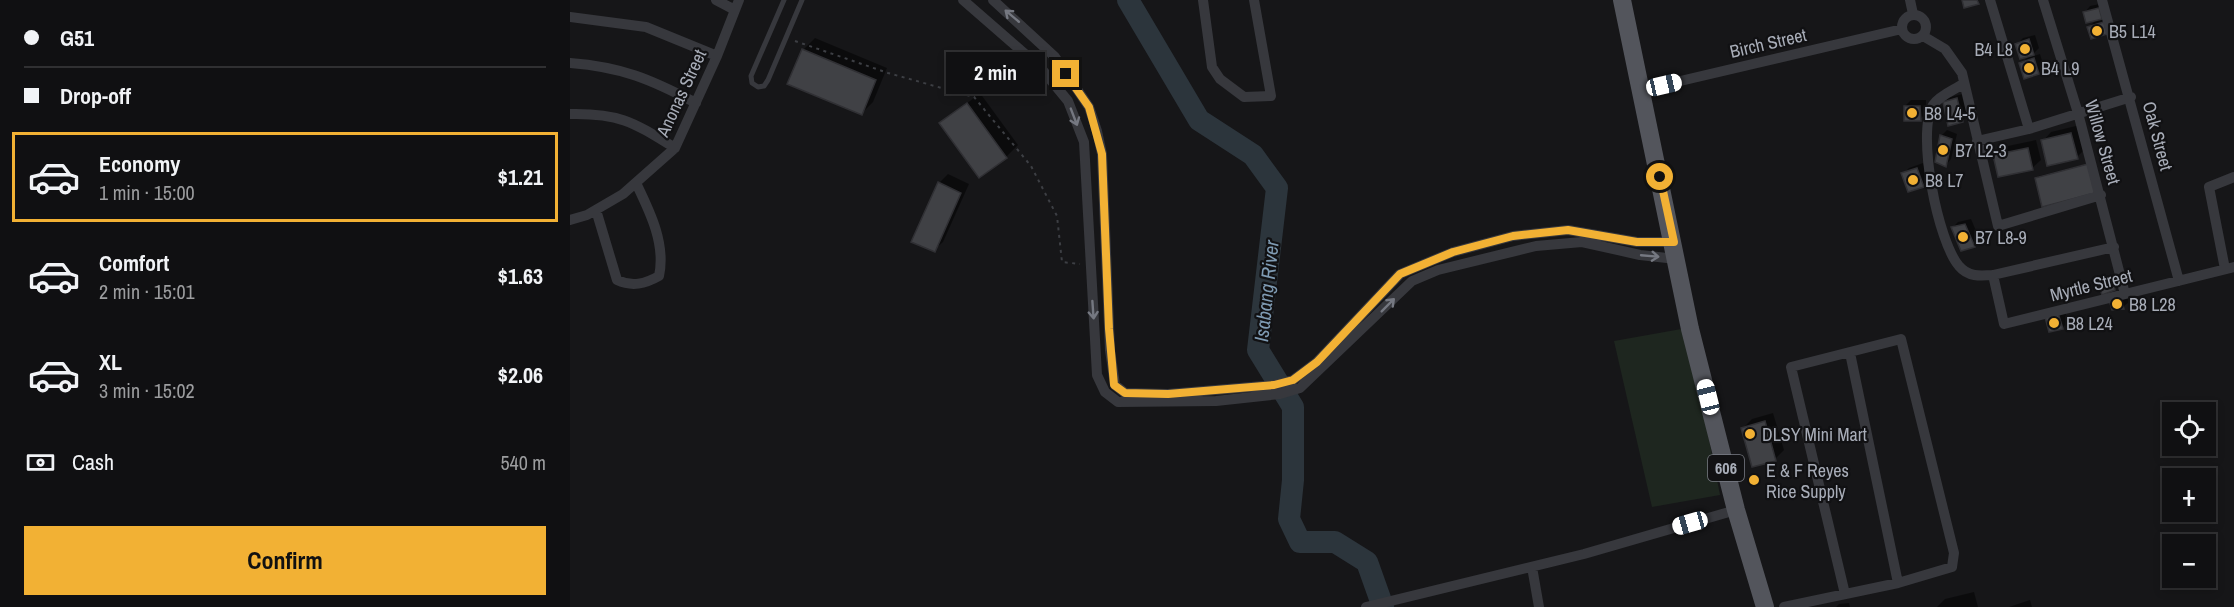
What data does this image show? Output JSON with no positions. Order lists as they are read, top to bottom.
{
  "streets": {
    "main road": ["606"],
    "street": [
      "Birch Street",
      "Anonas Street",
      "Oak Street",
      "Willow Street",
      "Myrtle Street"
    ]
  },
  "crossings": [
    ["Birch Street", "606"],
    ["Oak Street", "Myrtle Street"],
    ["Willow Street", "Myrtle Street"]
  ],
  "water": ["Isabang River"],
  "places": [
    "B5 L14",
    "B4 L8",
    "B4 L9",
    "B8 L4-5",
    "B7 L2-3",
    "B8 L7",
    "B7 L8-9",
    "B8 L28",
    "B8 L24",
    "DLSY Mini Mart",
    "E & F Reyes Rice Supply"
  ],
  "page": {
    "banner": ["G51", "Drop-off"],
    "bubble": "2 min",
    "list": [
      {
        "name": "Economy",
        "note": "1 min · 15:00",
        "value": "$1.21"
      },
      {
        "name": "Comfort",
        "note": "2 min · 15:01",
        "value": "$1.63"
      },
      {
        "name": "XL",
        "note": "3 min · 15:02",
        "value": "$2.06"
      }
    ],
    "map_buttons": ["+", "−"],
    "pay": ["Cash", "540 m"],
    "buttons": "Confirm"
  }
}
